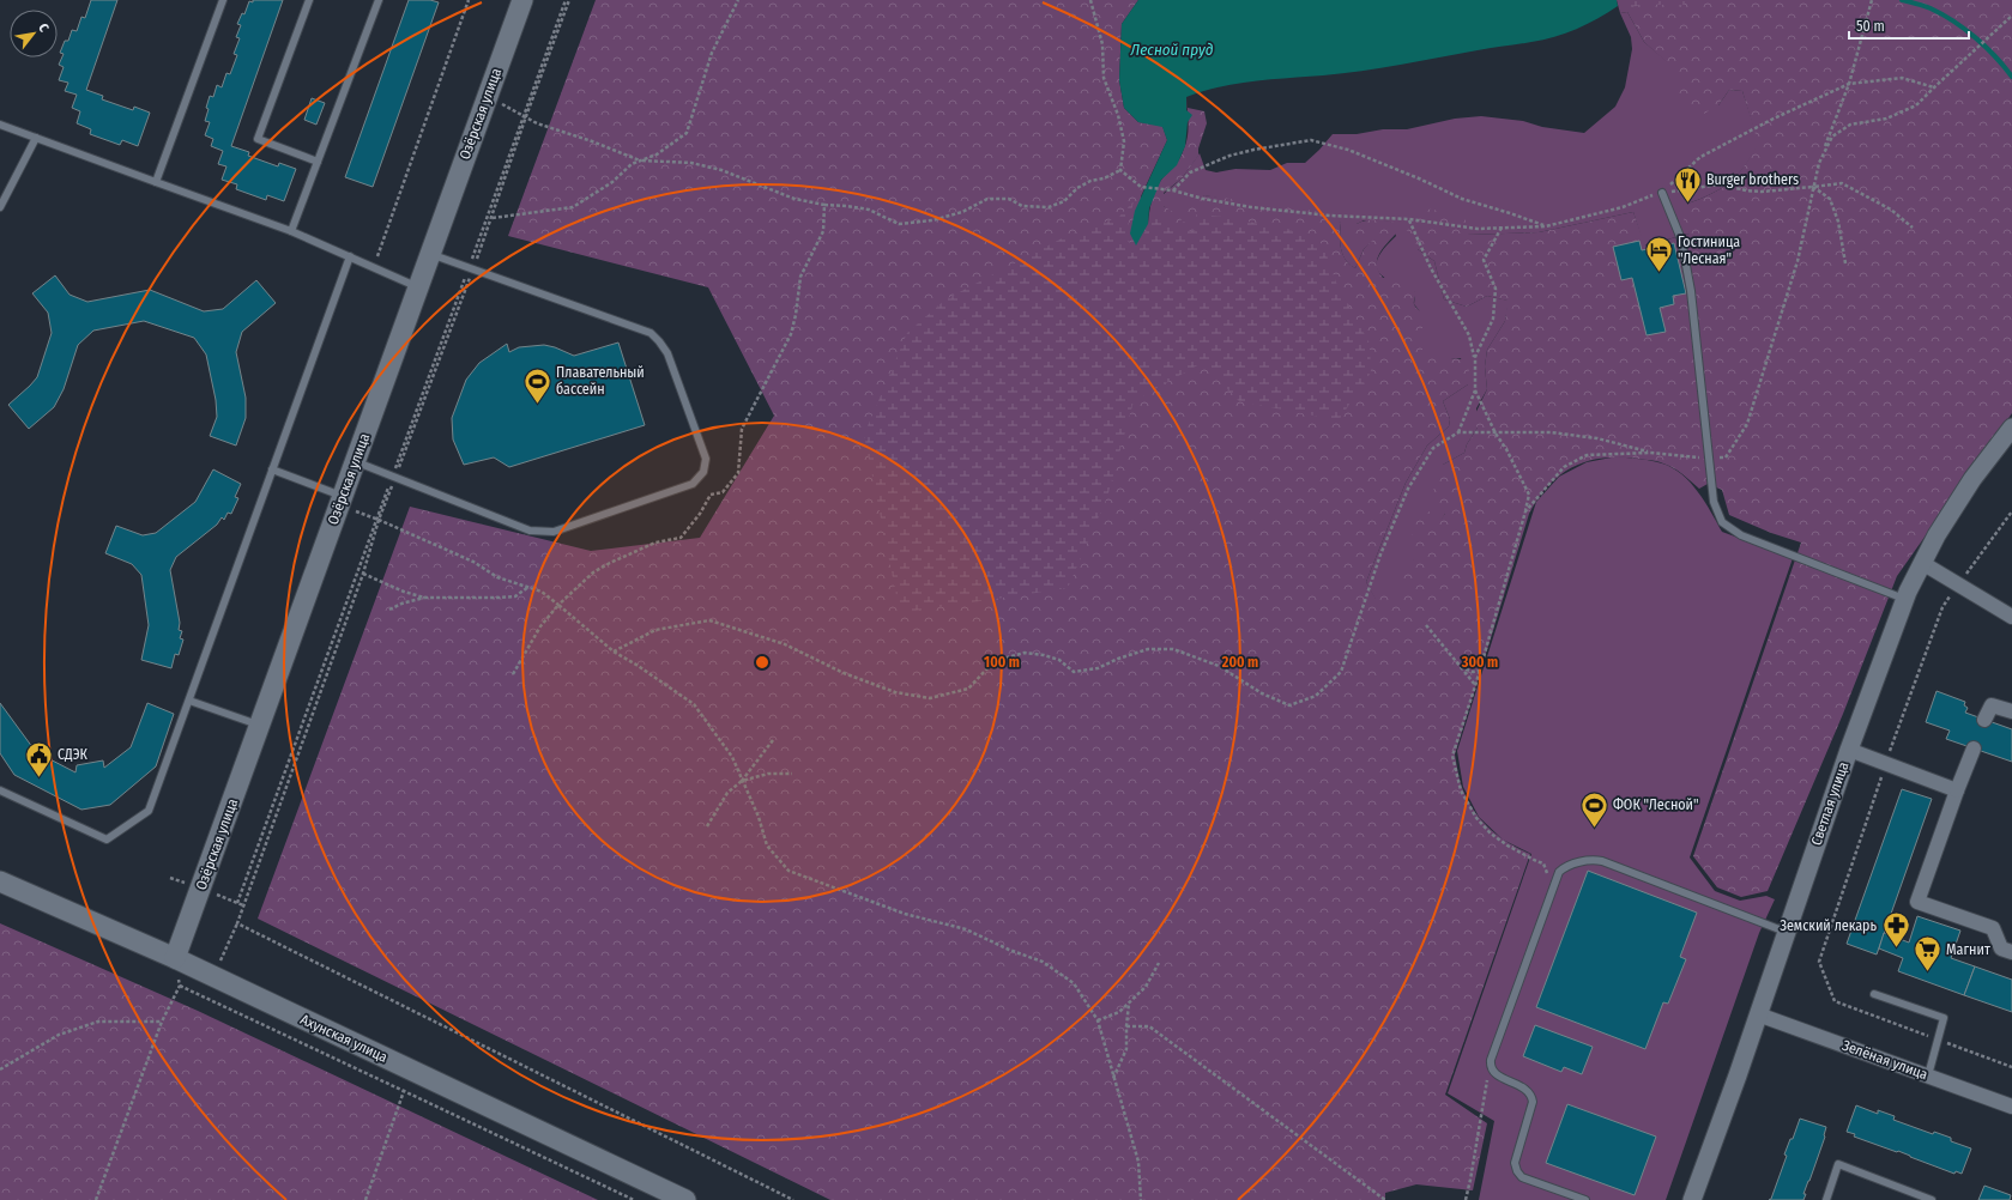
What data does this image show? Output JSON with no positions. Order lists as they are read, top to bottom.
{
  "streets": {
    "main road": ["Озёрская улица", "Ахунская улица"],
    "street": ["Светлая улица", "Зелёная улица"]
  },
  "crossings": [
    ["Озёрская улица", "Ахунская улица"],
    ["Светлая улица", "Зелёная улица"]
  ],
  "water": ["Лесной пруд"],
  "places": {
    "restaurant": ["Burger brothers"],
    "hotel": ["Гостиница \"Лесная\""],
    "sports": ["Плавательный бассейн", "ФОК \"Лесной\""],
    "public building": ["СДЭК"],
    "pharmacy": ["Земский лекарь"],
    "supermarket": ["Магнит"]
  },
  "scale_bar": "50 m",
  "north": "top right",
  "rings": ["100 m", "200 m", "300 m"]
}
